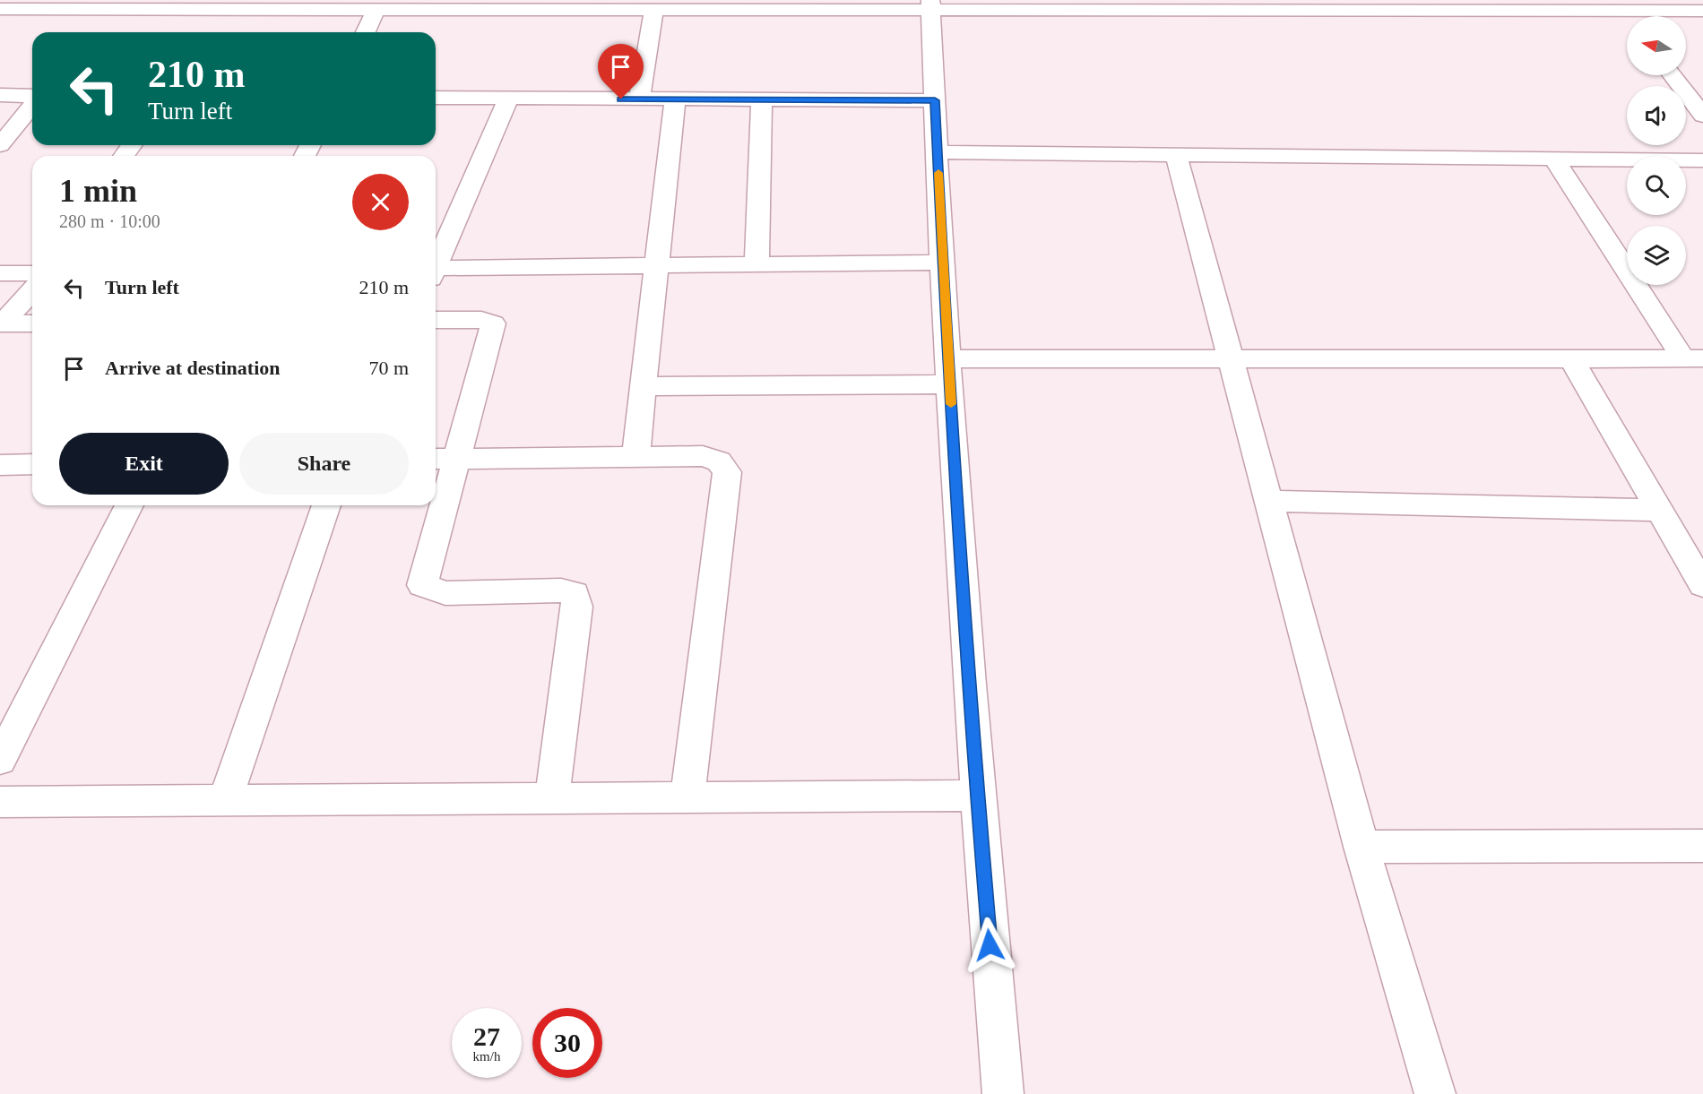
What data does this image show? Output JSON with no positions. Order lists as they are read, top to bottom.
{
  "north": "left",
  "page": {
    "turn": ["210 m", "Turn left"],
    "heading": ["1 min", "280 m · 10:00"],
    "list": [
      {
        "name": "Turn left",
        "value": "210 m"
      },
      {
        "name": "Arrive at destination",
        "value": "70 m"
      }
    ],
    "buttons": ["Exit", "Share"],
    "speed": "27 km/h",
    "limit": "30"
  }
}
